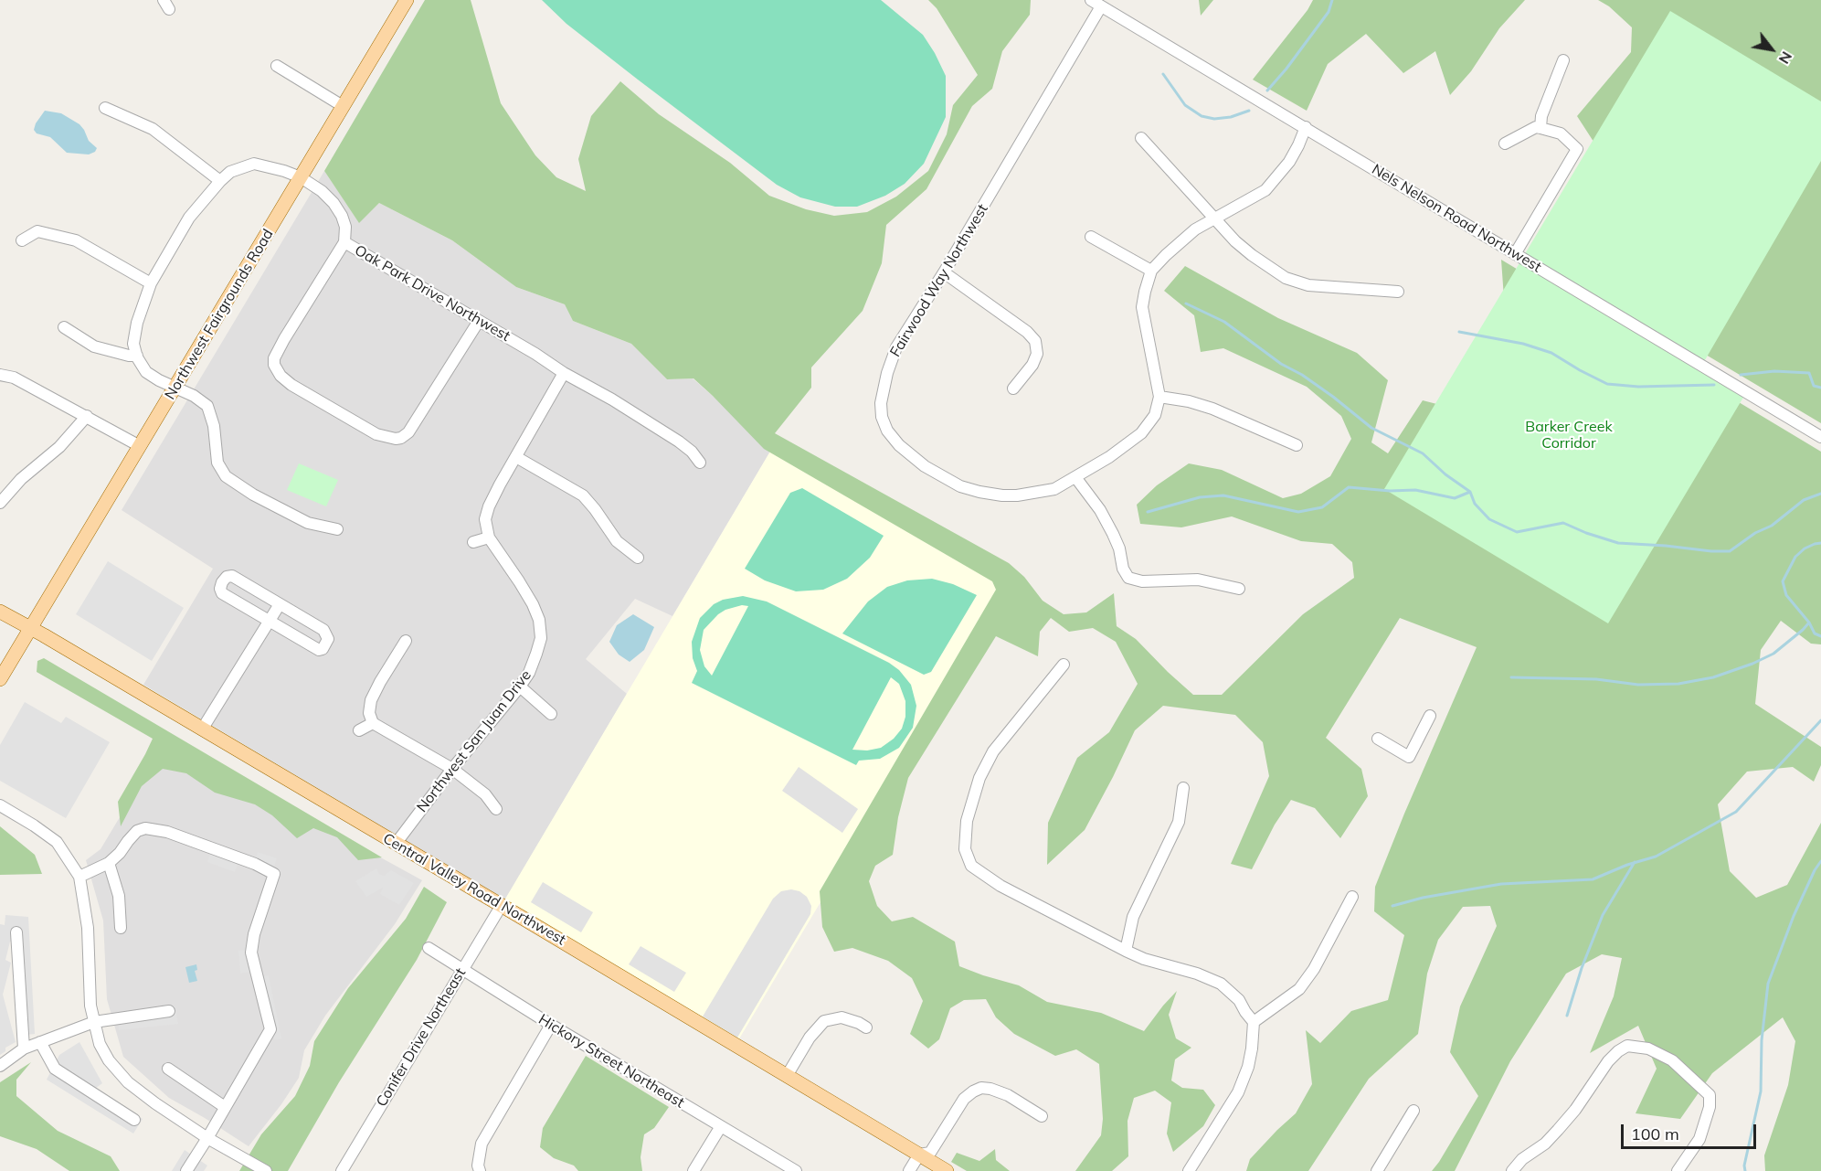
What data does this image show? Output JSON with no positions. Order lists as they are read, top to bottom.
{
  "streets": {
    "main road": ["Northwest Fairgrounds Road", "Central Valley Road Northwest"],
    "street": [
      "Nels Nelson Road Northwest",
      "Fairwood Way Northwest",
      "Oak Park Drive Northwest",
      "Northwest San Juan Drive",
      "Conifer Drive Northeast",
      "Hickory Street Northeast"
    ]
  },
  "crossings": [
    ["Nels Nelson Road Northwest", "Fairwood Way Northwest"],
    ["Oak Park Drive Northwest", "Northwest Fairgrounds Road"],
    ["Northwest Fairgrounds Road", "Central Valley Road Northwest"],
    ["Northwest San Juan Drive", "Central Valley Road Northwest"],
    ["Central Valley Road Northwest", "Conifer Drive Northeast"],
    ["Conifer Drive Northeast", "Hickory Street Northeast"]
  ],
  "parks": ["Barker Creek Corridor"],
  "scale_bar": "100 m",
  "north": "bottom right"
}
